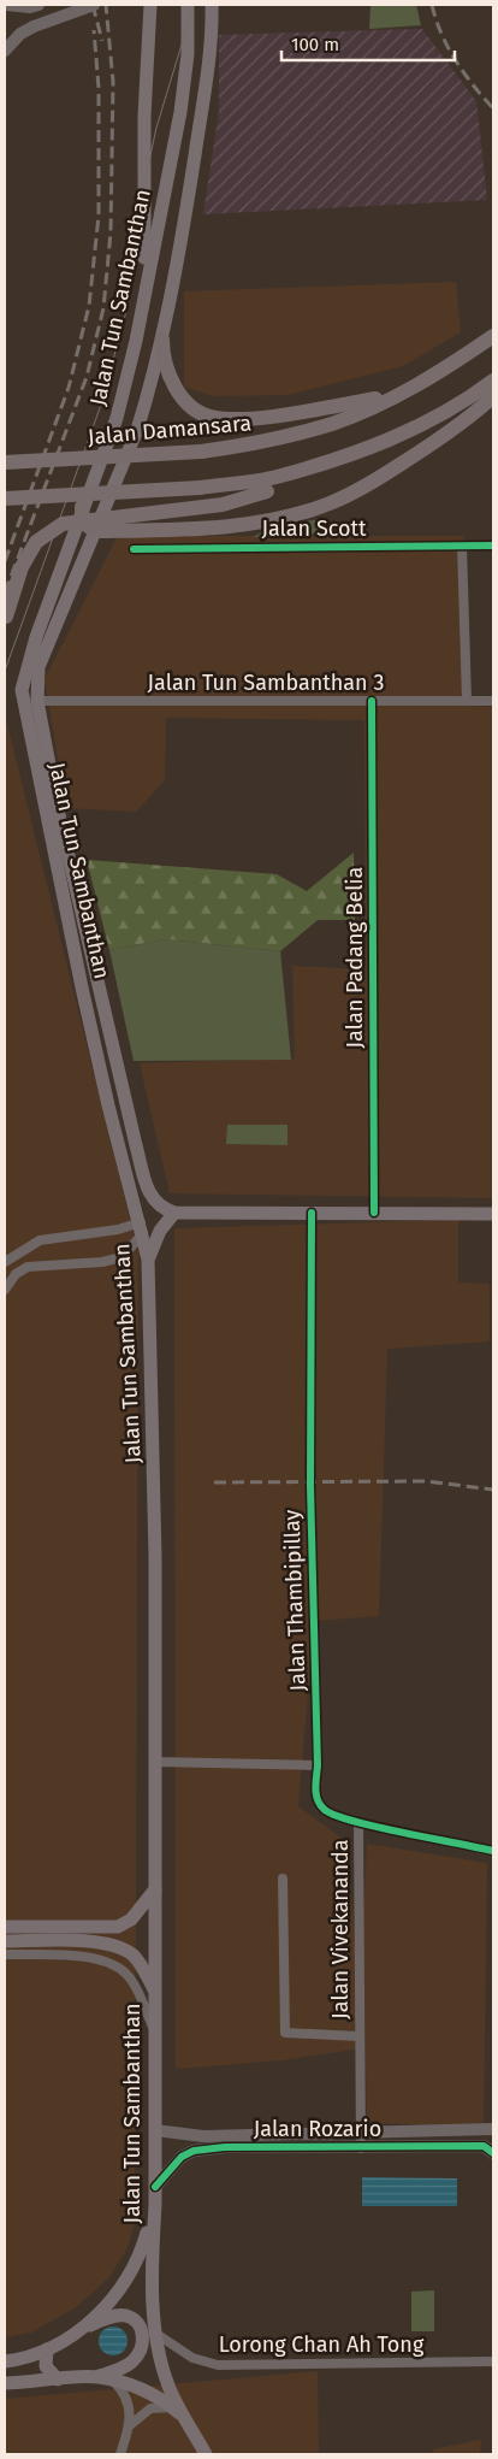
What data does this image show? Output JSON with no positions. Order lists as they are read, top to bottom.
{
  "streets": {
    "main road": ["Jalan Tun Sambanthan", "Jalan Damansara"],
    "street": [
      "Jalan Scott",
      "Jalan Tun Sambanthan 3",
      "Jalan Padang Belia",
      "Jalan Thambipillay",
      "Jalan Vivekananda",
      "Jalan Rozario",
      "Lorong Chan Ah Tong"
    ]
  },
  "crossings": [
    ["Jalan Tun Sambanthan", "Jalan Tun Sambanthan 3"],
    ["Jalan Tun Sambanthan", "Jalan Rozario"],
    ["Jalan Tun Sambanthan", "Lorong Chan Ah Tong"],
    ["Jalan Tun Sambanthan 3", "Jalan Padang Belia"],
    ["Jalan Thambipillay", "Jalan Vivekananda"],
    ["Jalan Vivekananda", "Jalan Rozario"]
  ],
  "scale_bar": "100 m"
}
